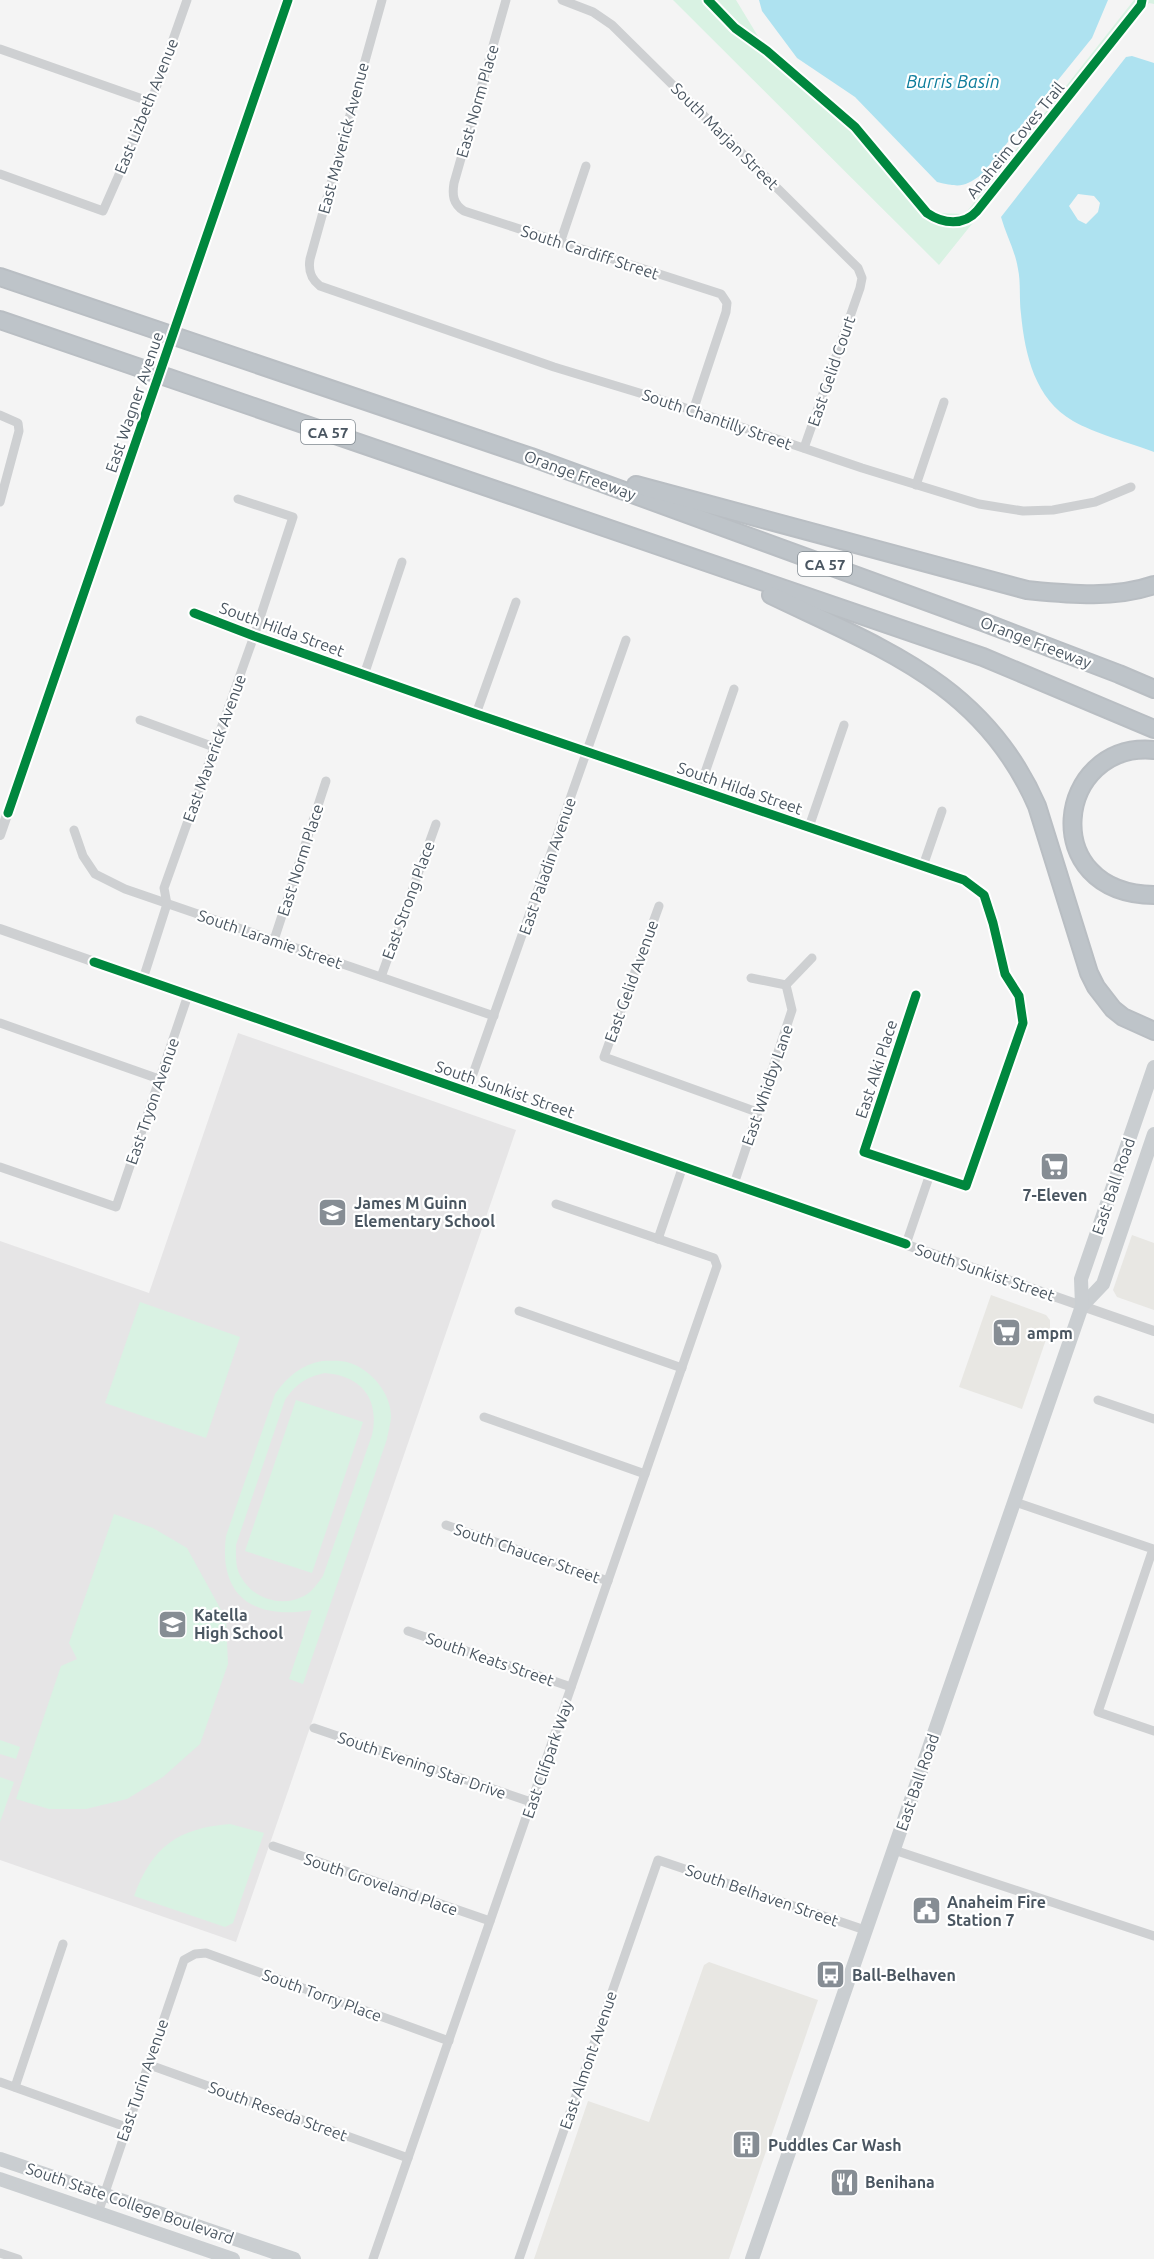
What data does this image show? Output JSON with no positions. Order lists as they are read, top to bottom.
{
  "streets": {
    "highway": ["CA 57", "Orange Freeway"],
    "main road": ["East Ball Road", "South State College Boulevard"],
    "street": [
      "East Norm Place",
      "East Lizbeth Avenue",
      "South Marjan Street",
      "East Maverick Avenue",
      "South Cardiff Street",
      "East Gelid Court",
      "East Wagner Avenue",
      "South Chantilly Street",
      "South Hilda Street",
      "East Paladin Avenue",
      "East Strong Place",
      "South Laramie Street",
      "East Gelid Avenue",
      "East Alki Place",
      "East Whidby Lane",
      "South Sunkist Street",
      "East Tryon Avenue",
      "South Chaucer Street",
      "South Keats Street",
      "East Clifpark Way",
      "South Evening Star Drive",
      "South Groveland Place",
      "South Belhaven Street",
      "South Torry Place",
      "East Almont Avenue",
      "East Turin Avenue",
      "South Reseda Street"
    ],
    "cycle path": ["Anaheim Coves Trail"]
  },
  "crossings": [
    ["East Norm Place", "South Cardiff Street"],
    ["East Norm Place", "South Laramie Street"],
    ["South Marjan Street", "East Gelid Court"],
    ["East Maverick Avenue", "South Chantilly Street"],
    ["East Maverick Avenue", "South Hilda Street"],
    ["East Maverick Avenue", "South Laramie Street"],
    ["East Maverick Avenue", "South Sunkist Street"],
    ["South Cardiff Street", "South Chantilly Street"],
    ["East Gelid Court", "South Chantilly Street"],
    ["South Hilda Street", "East Paladin Avenue"],
    ["South Hilda Street", "East Alki Place"],
    ["East Paladin Avenue", "South Laramie Street"],
    ["East Paladin Avenue", "South Sunkist Street"],
    ["East Strong Place", "South Laramie Street"],
    ["East Gelid Avenue", "East Whidby Lane"],
    ["East Whidby Lane", "South Sunkist Street"],
    ["South Sunkist Street", "East Tryon Avenue"],
    ["South Sunkist Street", "East Ball Road"],
    ["East Ball Road", "South Belhaven Street"],
    ["South Chaucer Street", "East Clifpark Way"],
    ["South Keats Street", "East Clifpark Way"],
    ["East Clifpark Way", "South Evening Star Drive"],
    ["East Clifpark Way", "South Groveland Place"],
    ["East Clifpark Way", "South Torry Place"],
    ["East Clifpark Way", "South Reseda Street"],
    ["South Belhaven Street", "East Almont Avenue"],
    ["South Torry Place", "East Turin Avenue"],
    ["East Turin Avenue", "South Reseda Street"],
    ["East Turin Avenue", "South State College Boulevard"]
  ],
  "water": ["Burris Basin"],
  "places": {
    "supermarket": ["7-Eleven", "ampm"],
    "school or university": ["James M Guinn Elementary School", "Katella High School"],
    "public building": ["Anaheim Fire Station 7"],
    "bus stop": ["Ball-Belhaven"],
    "building": ["Puddles Car Wash"],
    "restaurant": ["Benihana"]
  }
}
